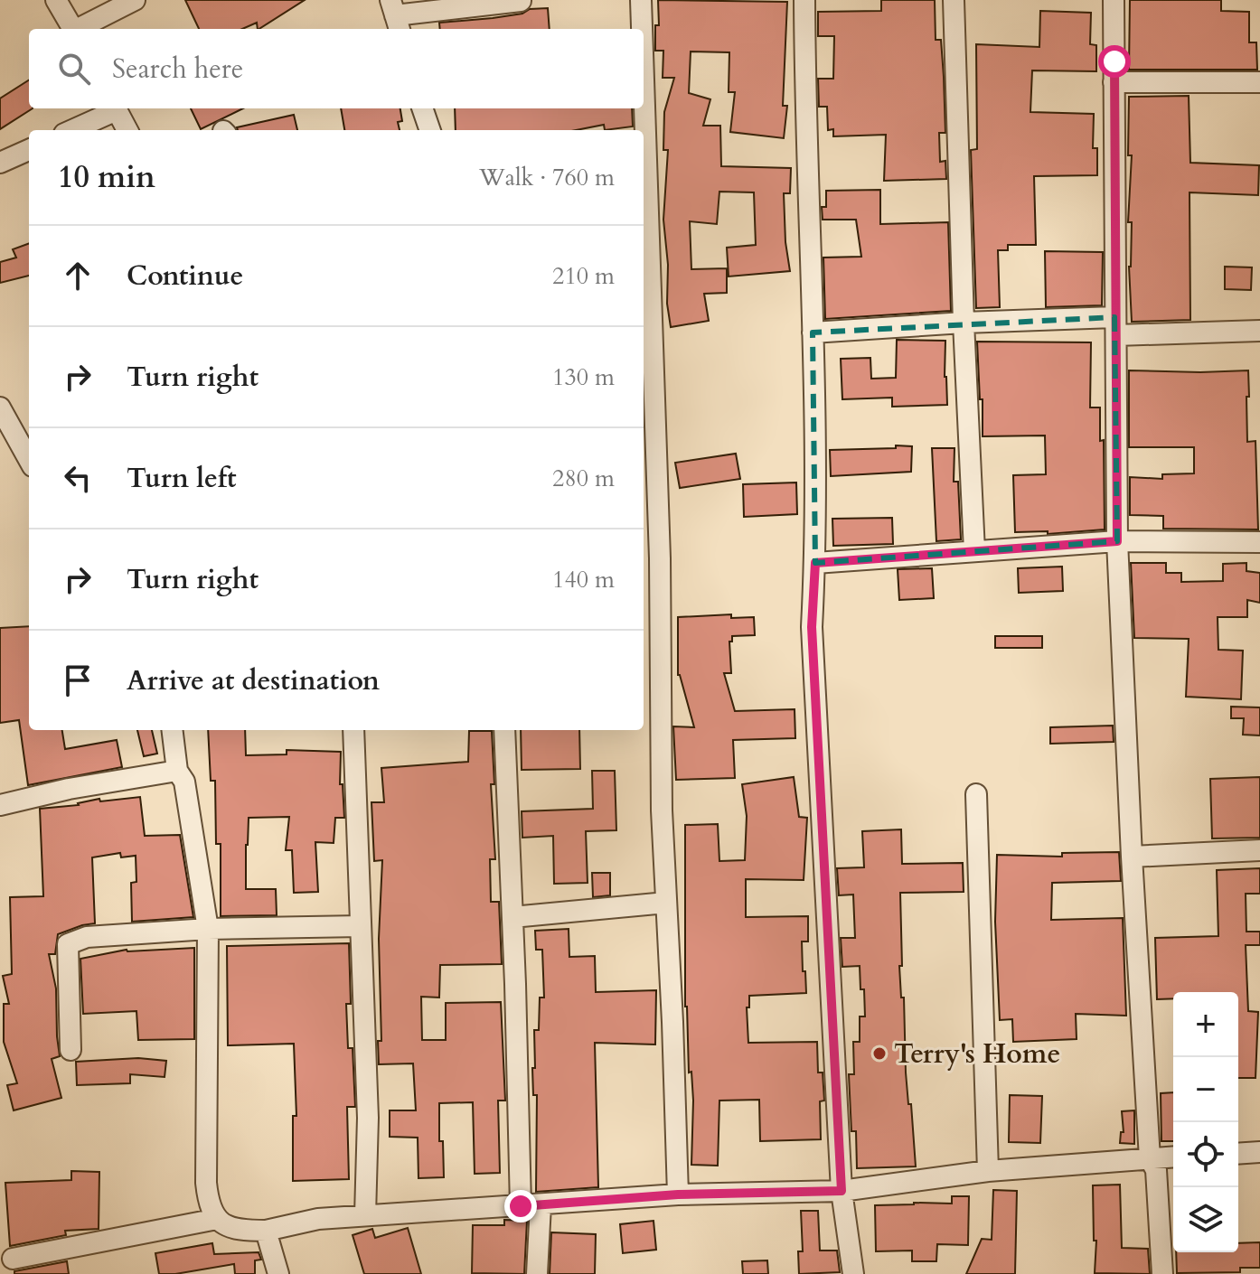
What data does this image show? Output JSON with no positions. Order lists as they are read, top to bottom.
{
  "places": ["Terry's Home"],
  "page": {
    "search": "Search here",
    "heading": ["10 min", "Walk · 760 m"],
    "list": [
      ["Continue", "210 m"],
      ["Turn right", "130 m"],
      ["Turn left", "280 m"],
      ["Turn right", "140 m"],
      "Arrive at destination"
    ],
    "map_buttons": ["+", "−"]
  }
}
